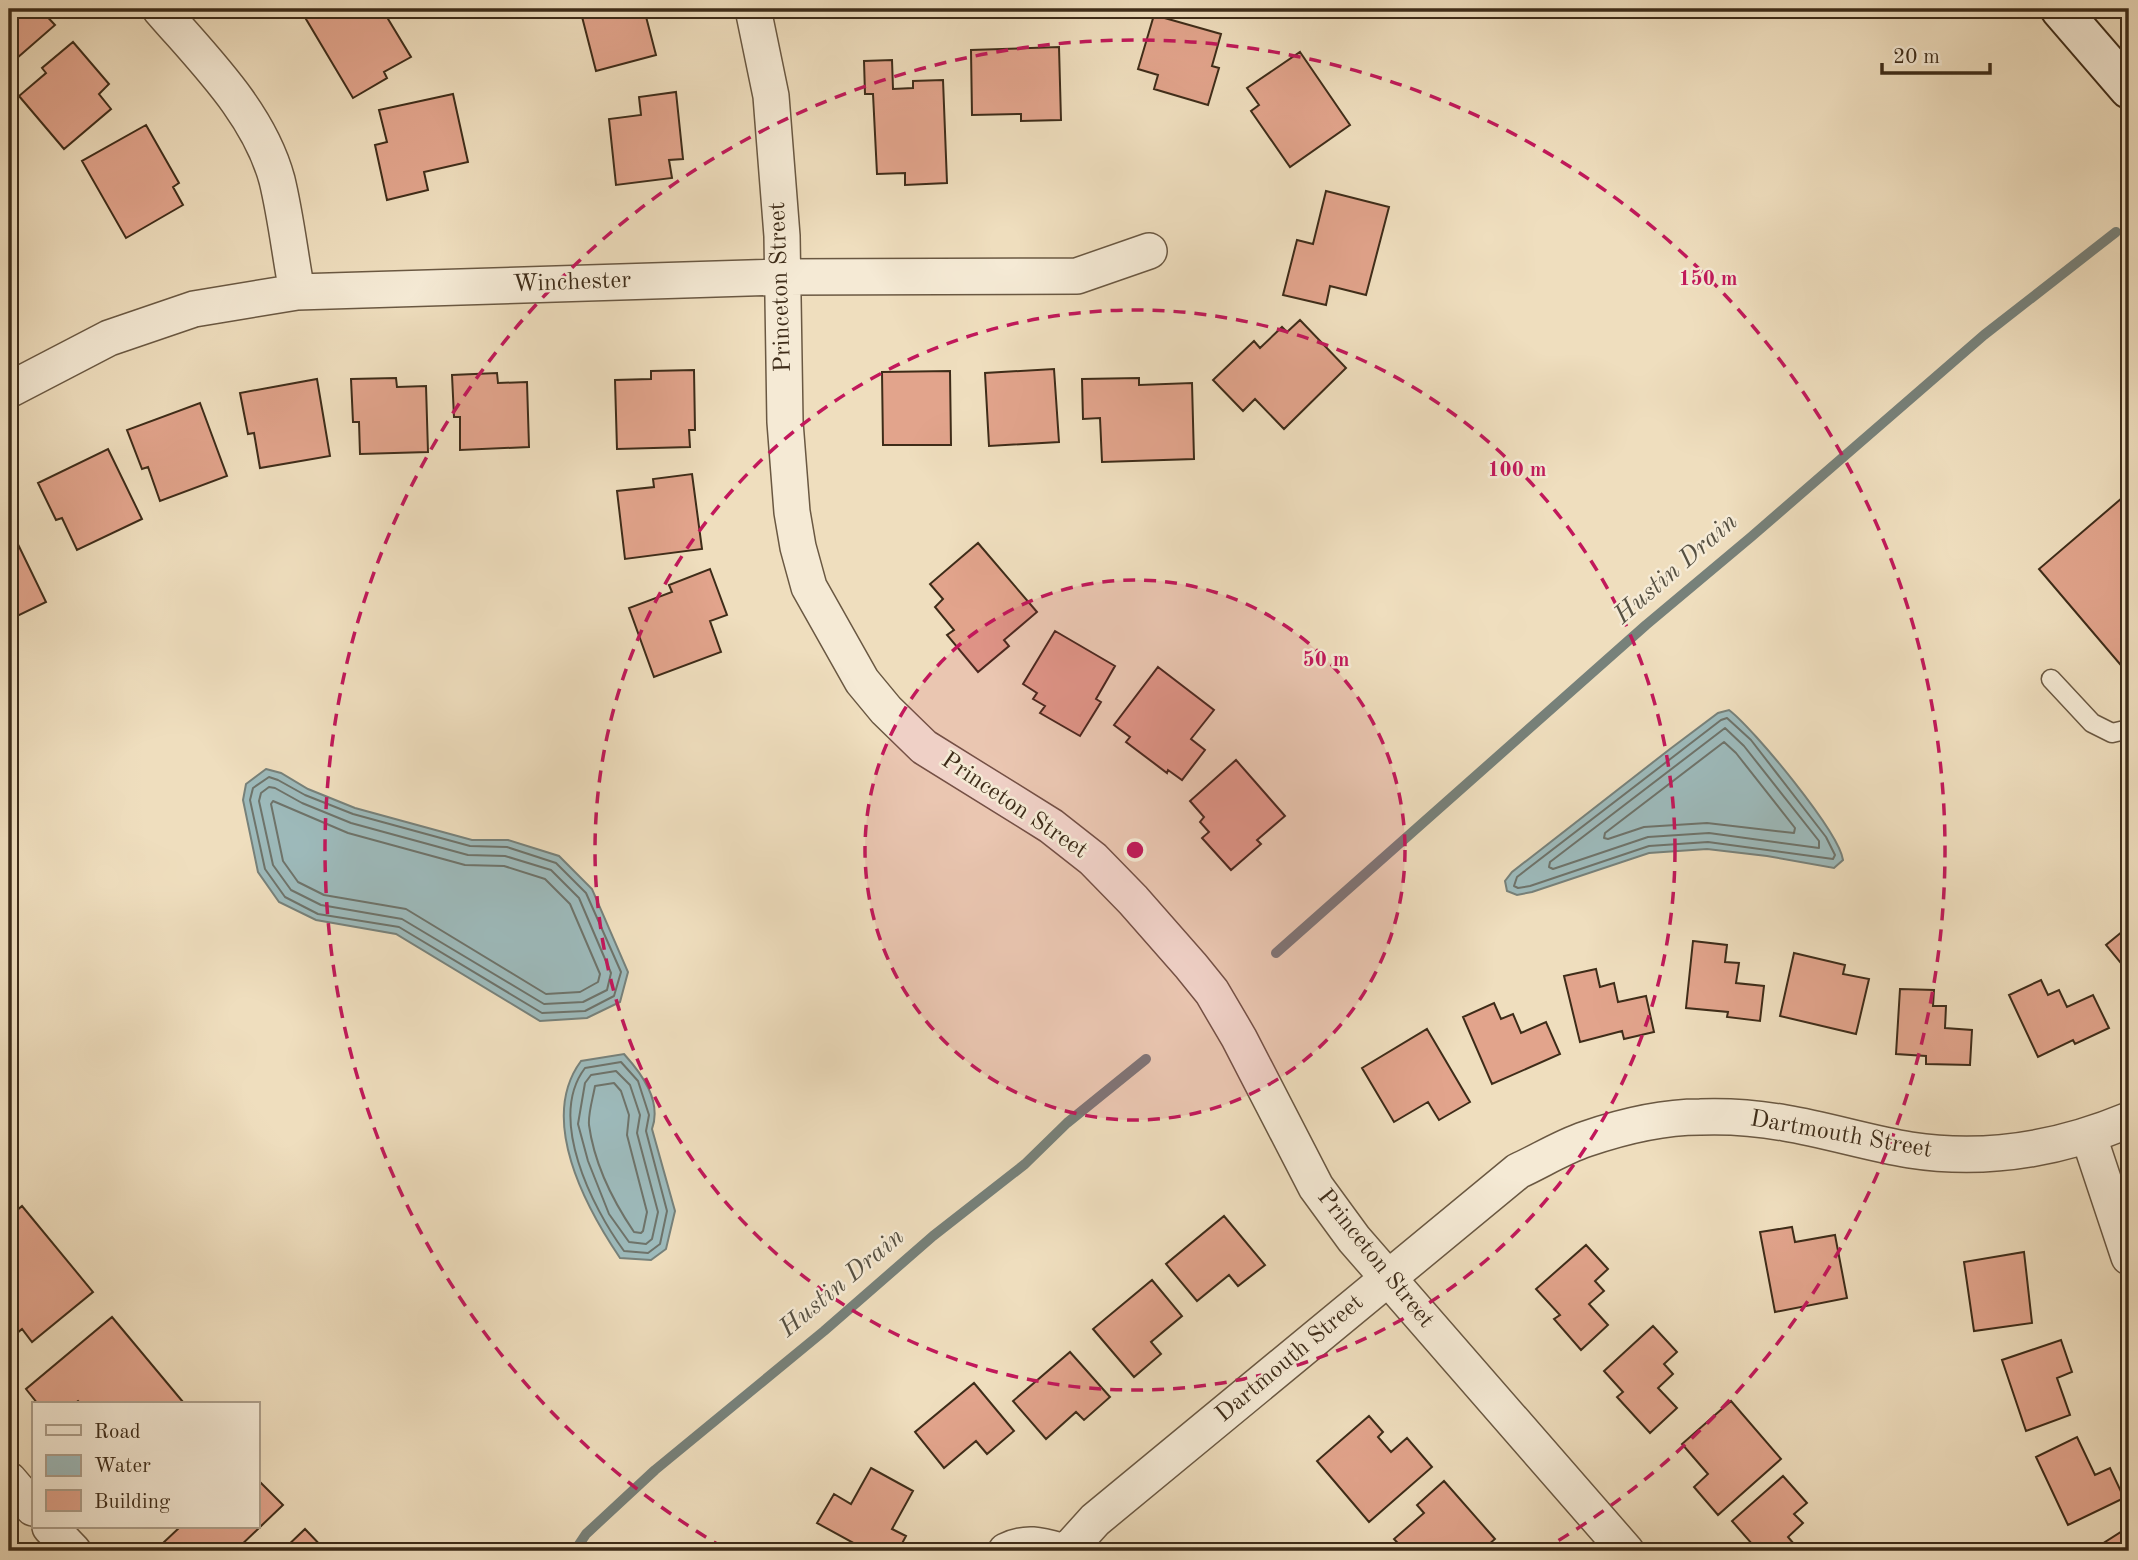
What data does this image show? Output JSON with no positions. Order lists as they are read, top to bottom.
{
  "streets": {
    "street": ["Winchester", "Princeton Street", "Dartmouth Street"]
  },
  "crossings": [
    ["Winchester", "Princeton Street"],
    ["Princeton Street", "Dartmouth Street"]
  ],
  "water": ["Hustin Drain"],
  "legend": ["Road", "Water", "Building"],
  "scale_bar": "20 m",
  "rings": ["150 m", "100 m", "50 m"]
}
